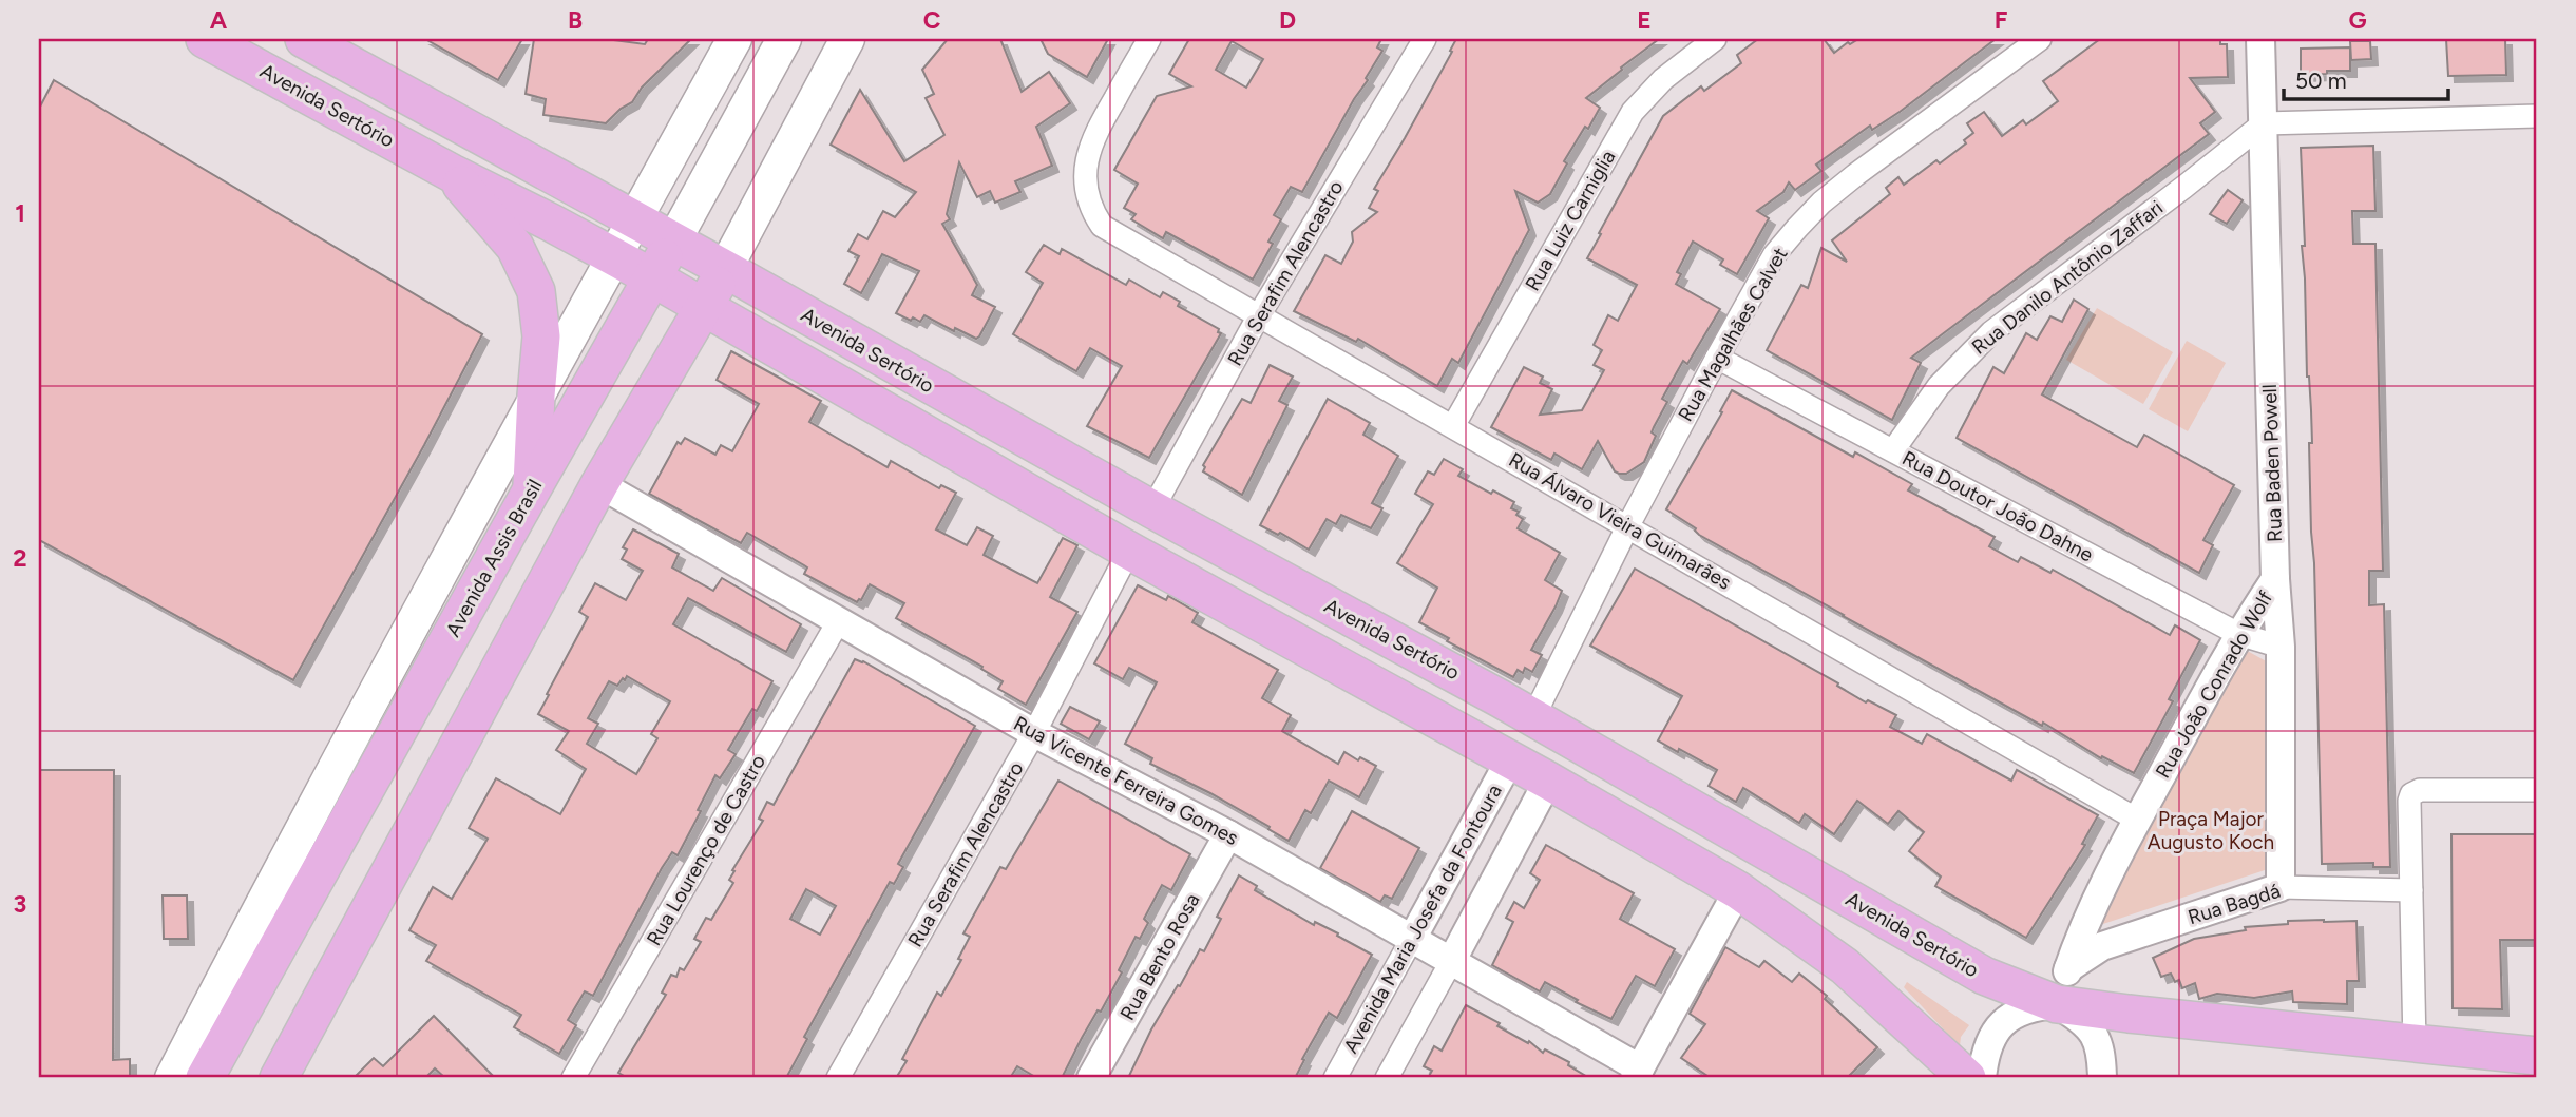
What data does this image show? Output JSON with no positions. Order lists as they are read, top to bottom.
{
  "streets": {
    "main road": ["Avenida Sertório", "Avenida Assis Brasil"],
    "street": [
      "Rua Luiz Carniglia",
      "Rua Serafim Alencastro",
      "Rua Danilo Antônio Zaffari",
      "Rua Magalhães Calvet",
      "Rua Baden Powell",
      "Rua Doutor João Dahne",
      "Rua Álvaro Vieira Guimarães",
      "Rua João Conrado Wolf",
      "Rua Vicente Ferreira Gomes",
      "Rua Lourenço de Castro",
      "Rua Bagdá",
      "Avenida Maria Josefa da Fontoura",
      "Rua Bento Rosa"
    ]
  },
  "crossings": [
    ["Avenida Sertório", "Rua Serafim Alencastro"],
    ["Avenida Sertório", "Rua Magalhães Calvet"],
    ["Avenida Sertório", "Avenida Assis Brasil"],
    ["Avenida Sertório", "Rua João Conrado Wolf"],
    ["Avenida Sertório", "Avenida Maria Josefa da Fontoura"],
    ["Rua Luiz Carniglia", "Rua Álvaro Vieira Guimarães"],
    ["Rua Serafim Alencastro", "Rua Álvaro Vieira Guimarães"],
    ["Rua Serafim Alencastro", "Rua Vicente Ferreira Gomes"],
    ["Rua Danilo Antônio Zaffari", "Rua Baden Powell"],
    ["Rua Danilo Antônio Zaffari", "Rua Doutor João Dahne"],
    ["Rua Magalhães Calvet", "Rua Doutor João Dahne"],
    ["Rua Magalhães Calvet", "Rua Álvaro Vieira Guimarães"],
    ["Rua Baden Powell", "Rua Doutor João Dahne"],
    ["Rua Baden Powell", "Rua João Conrado Wolf"],
    ["Rua Baden Powell", "Rua Bagdá"],
    ["Rua Doutor João Dahne", "Rua João Conrado Wolf"],
    ["Rua Álvaro Vieira Guimarães", "Rua João Conrado Wolf"],
    ["Rua João Conrado Wolf", "Rua Bagdá"],
    ["Rua Vicente Ferreira Gomes", "Rua Lourenço de Castro"],
    ["Rua Vicente Ferreira Gomes", "Avenida Maria Josefa da Fontoura"],
    ["Rua Vicente Ferreira Gomes", "Rua Bento Rosa"]
  ],
  "parks": ["Praça Major Augusto Koch"],
  "scale_bar": "50 m",
  "grid": {
    "columns": [
      "A",
      "B",
      "C",
      "D",
      "E",
      "F",
      "G"
    ],
    "rows": ["1", "2", "3"]
  }
}
